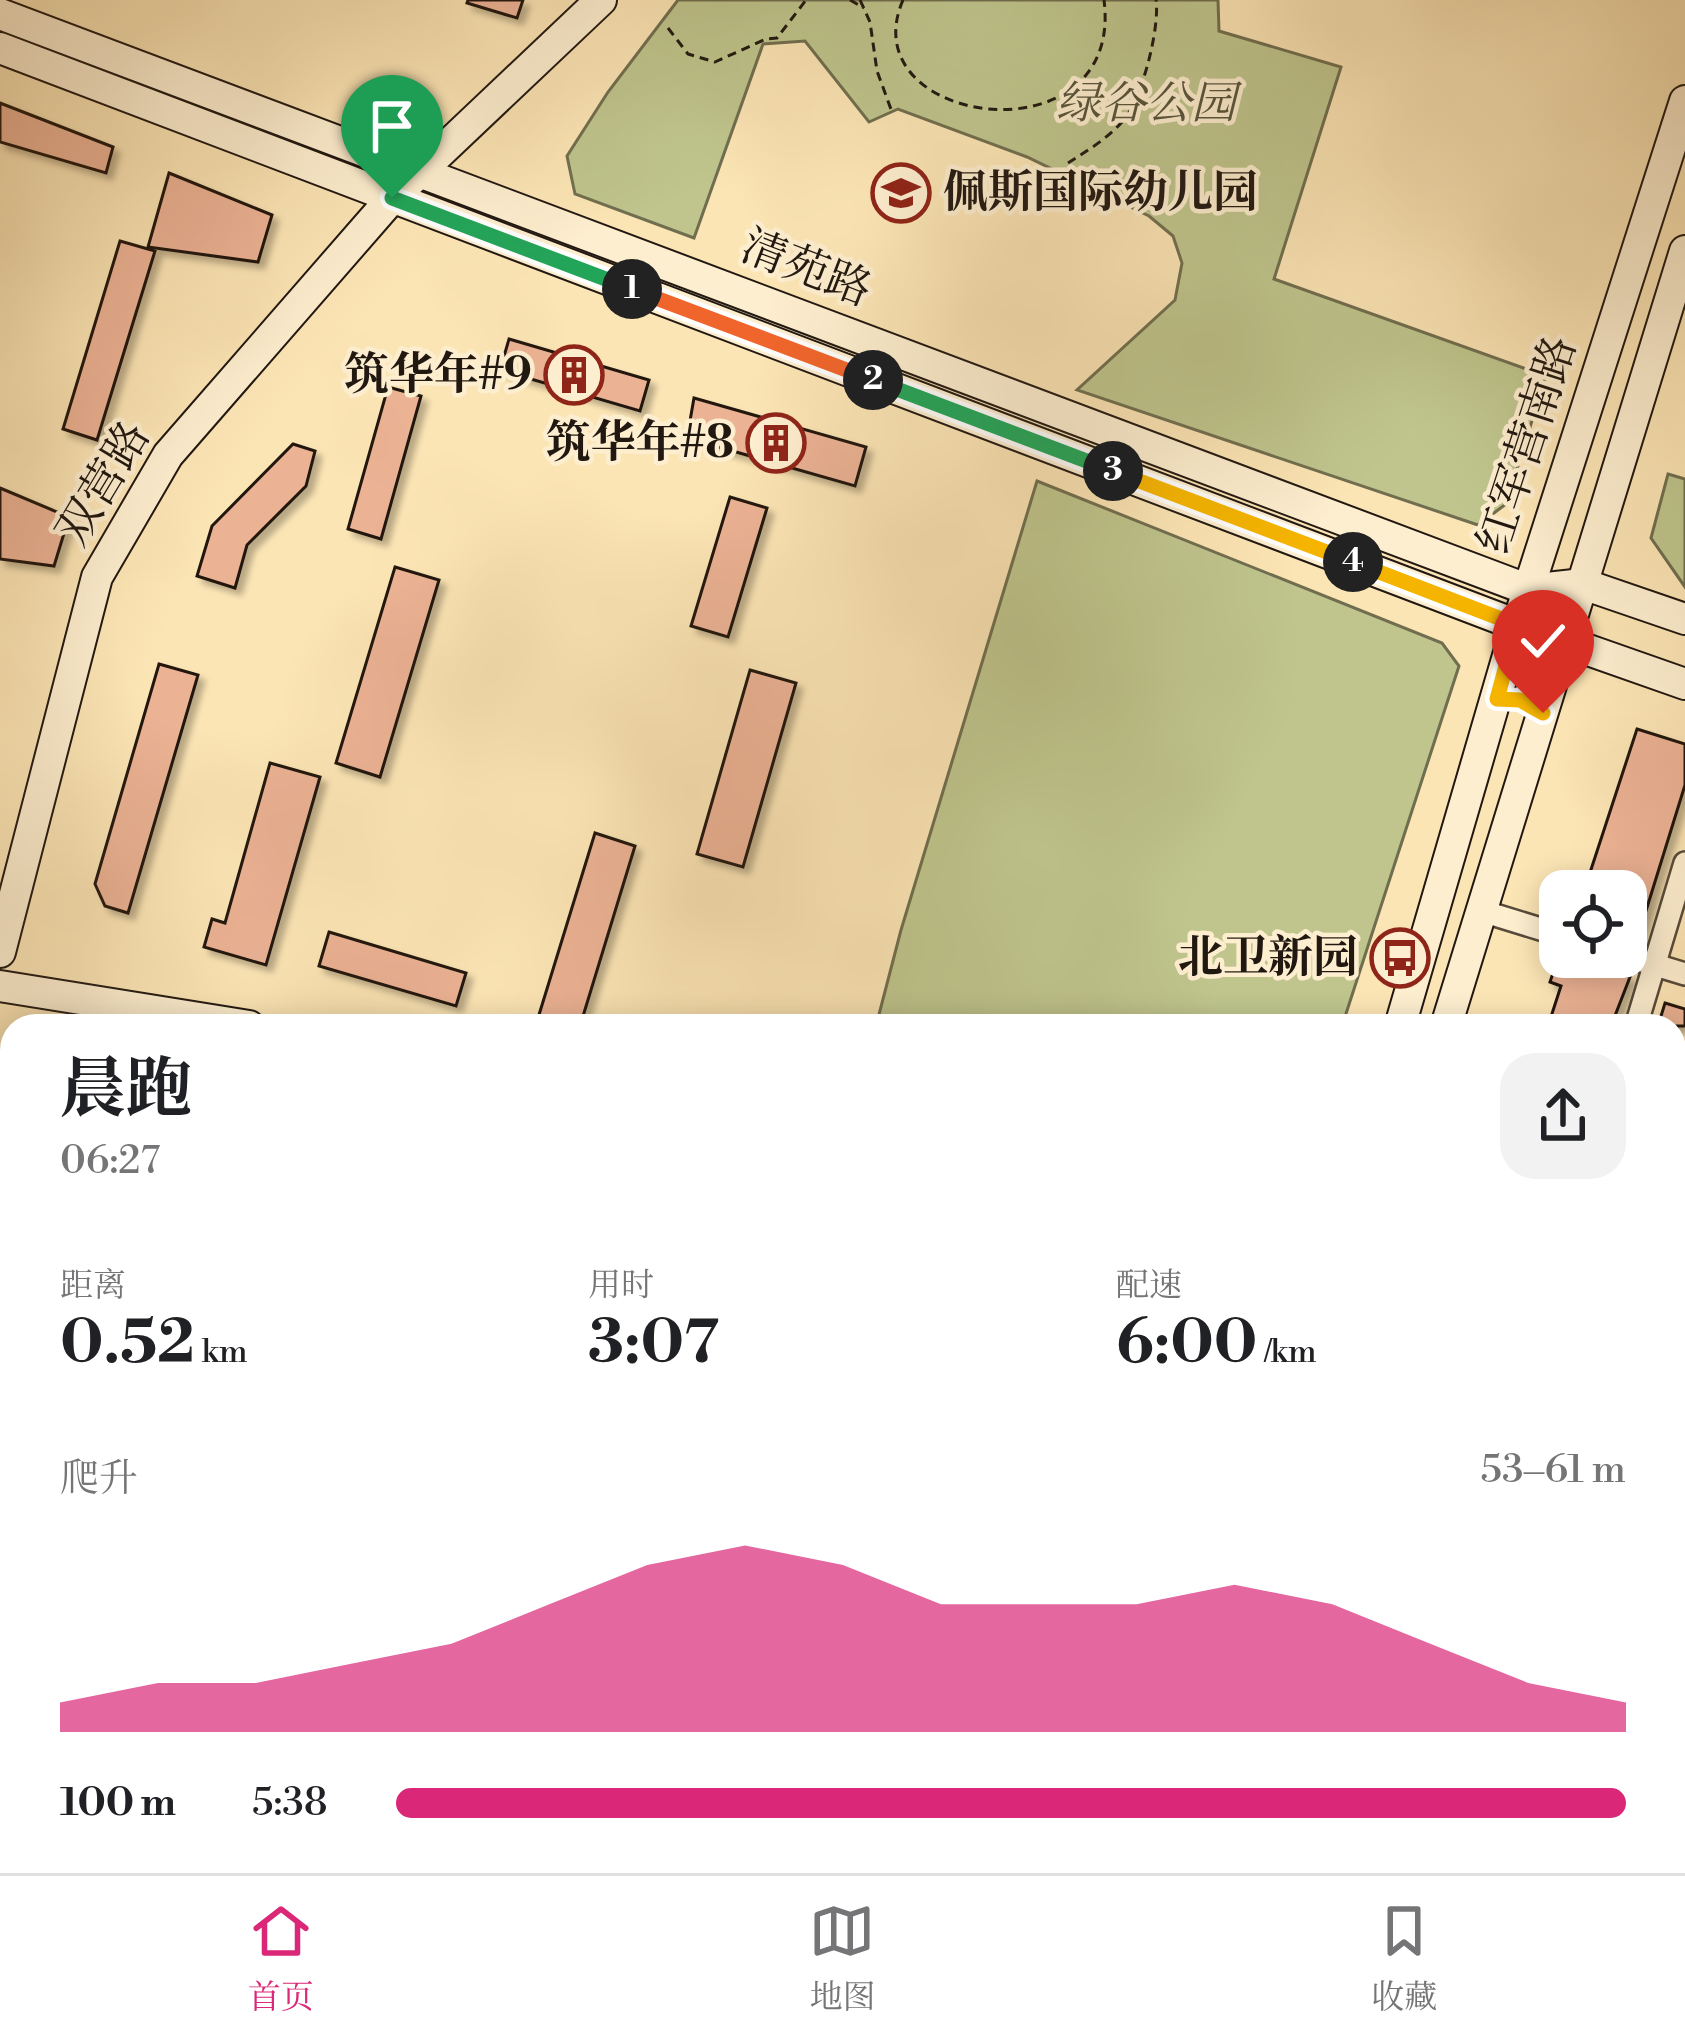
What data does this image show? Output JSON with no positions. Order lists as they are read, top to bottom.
{
  "streets": {
    "main road": ["清苑路", "红军营南路", "双营路"]
  },
  "crossings": [
    ["清苑路", "红军营南路"],
    ["清苑路", "双营路"]
  ],
  "parks": ["绿谷公园"],
  "places": {
    "school or university": ["佩斯国际幼儿园"],
    "building": ["筑华年#9", "筑华年#8"],
    "bus stop": ["北卫新园"]
  },
  "page": {
    "pins": [
      "1",
      "2",
      "3",
      "4"
    ],
    "heading": ["晨跑", "06:27"],
    "stats": [
      ["距离", "0.52 km"],
      ["用时", "3:07"],
      ["配速", "6:00 /km"]
    ],
    "chart": ["爬升", "53–61 m"],
    "list": [
      {
        "name": "100 m",
        "note": "5:38"
      }
    ],
    "tabs": ["首页", "地图", "收藏"]
  }
}
